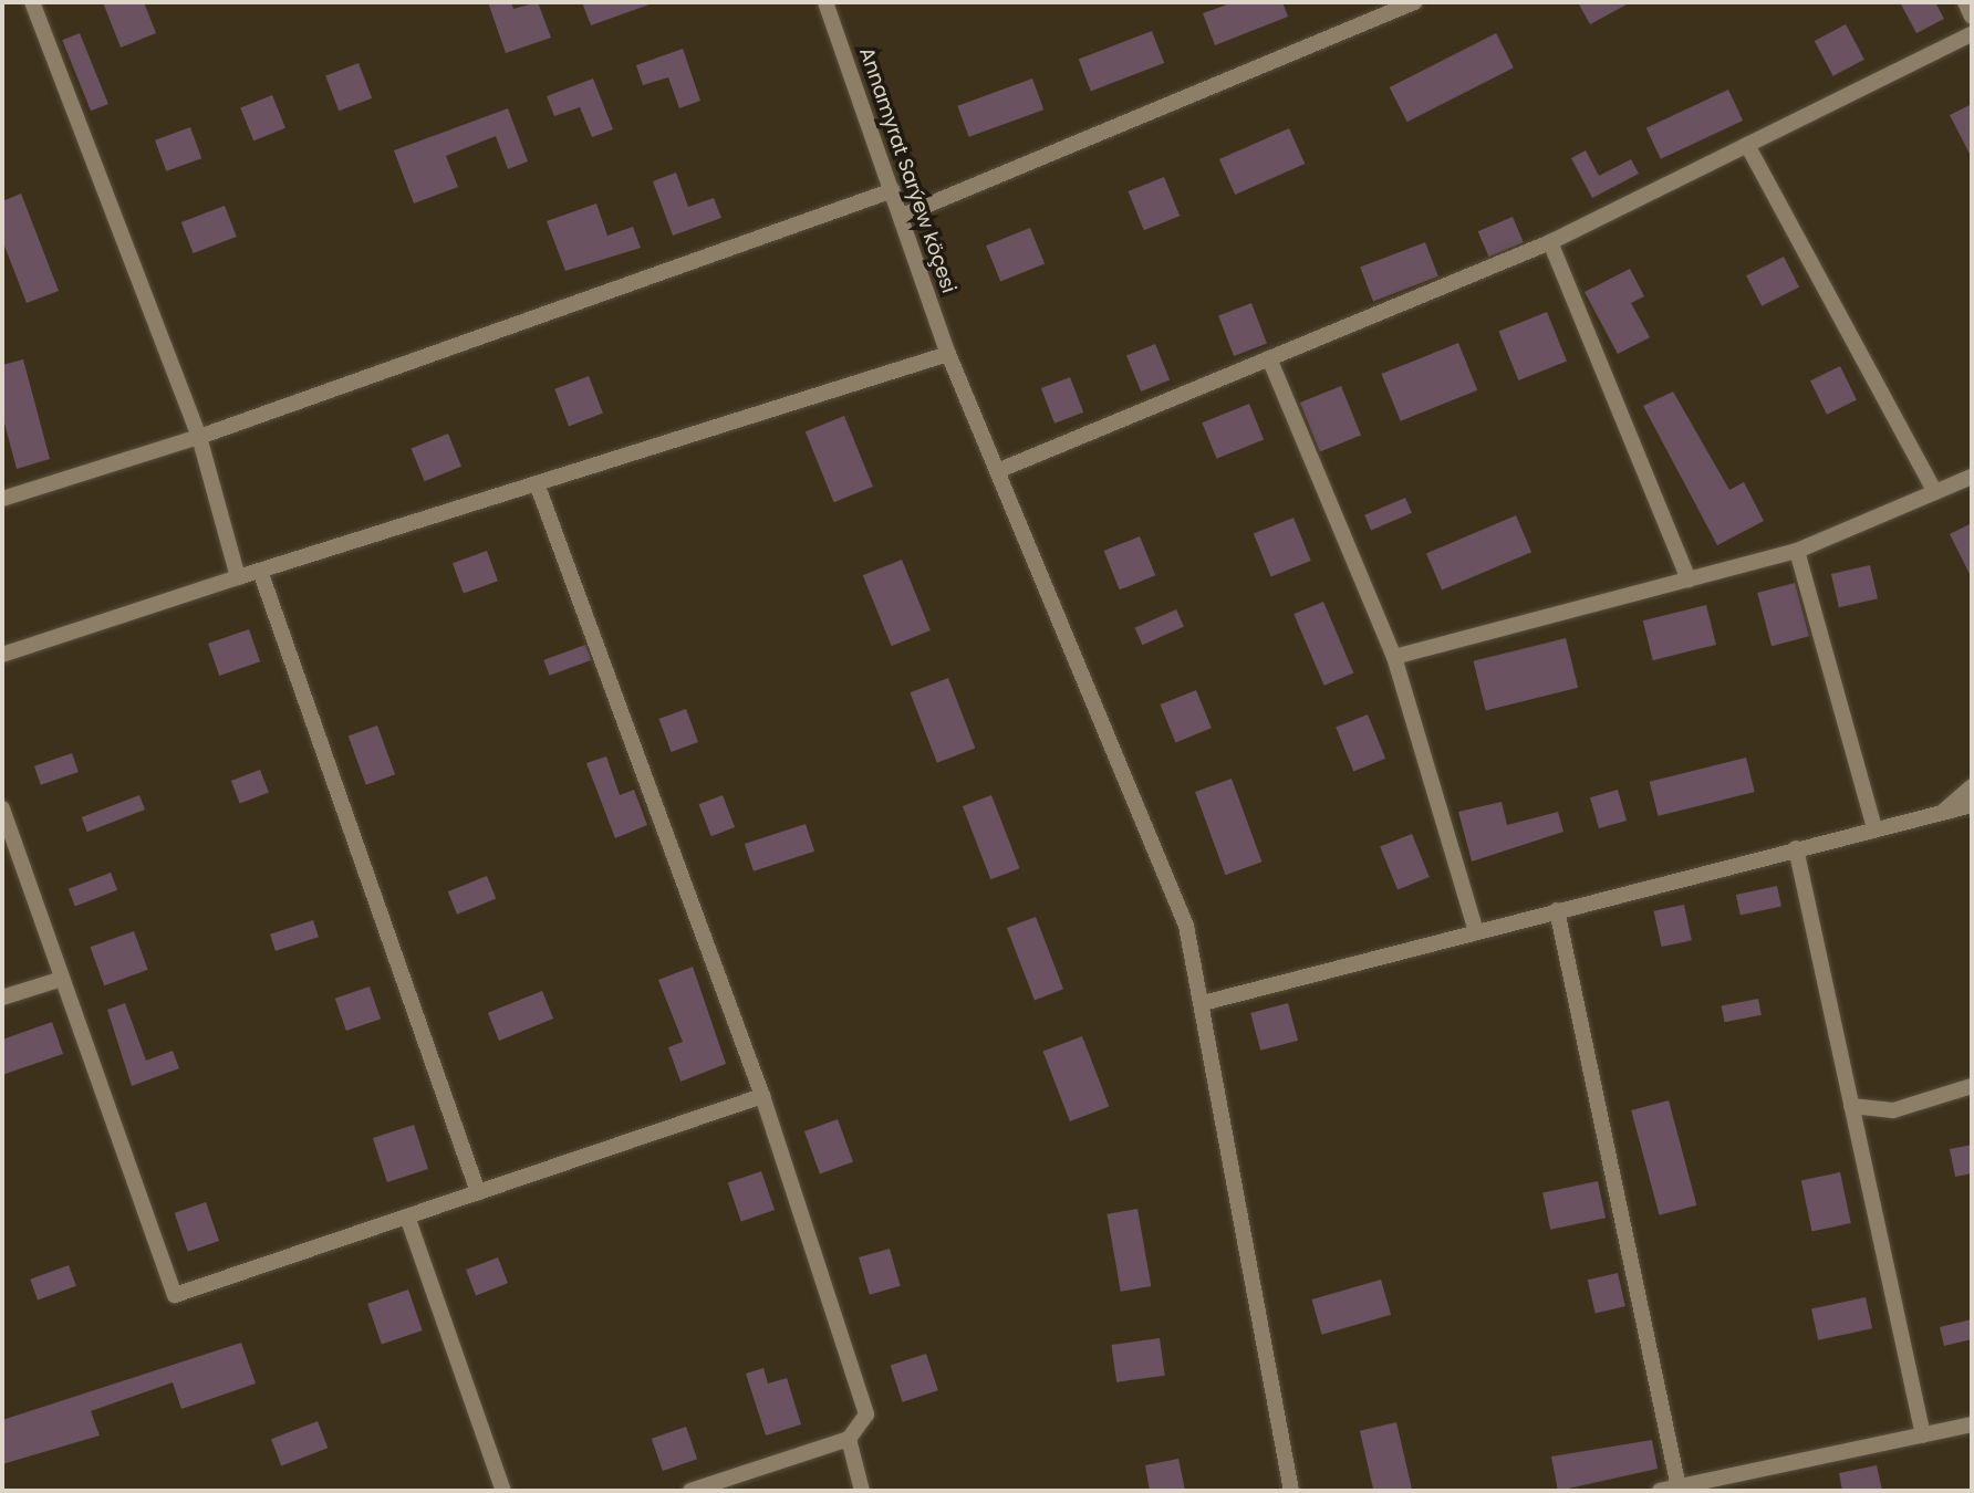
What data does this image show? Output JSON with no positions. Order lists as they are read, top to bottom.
{
  "streets": {
    "street": ["Annamyrat Sarýew köçesi"]
  }
}
